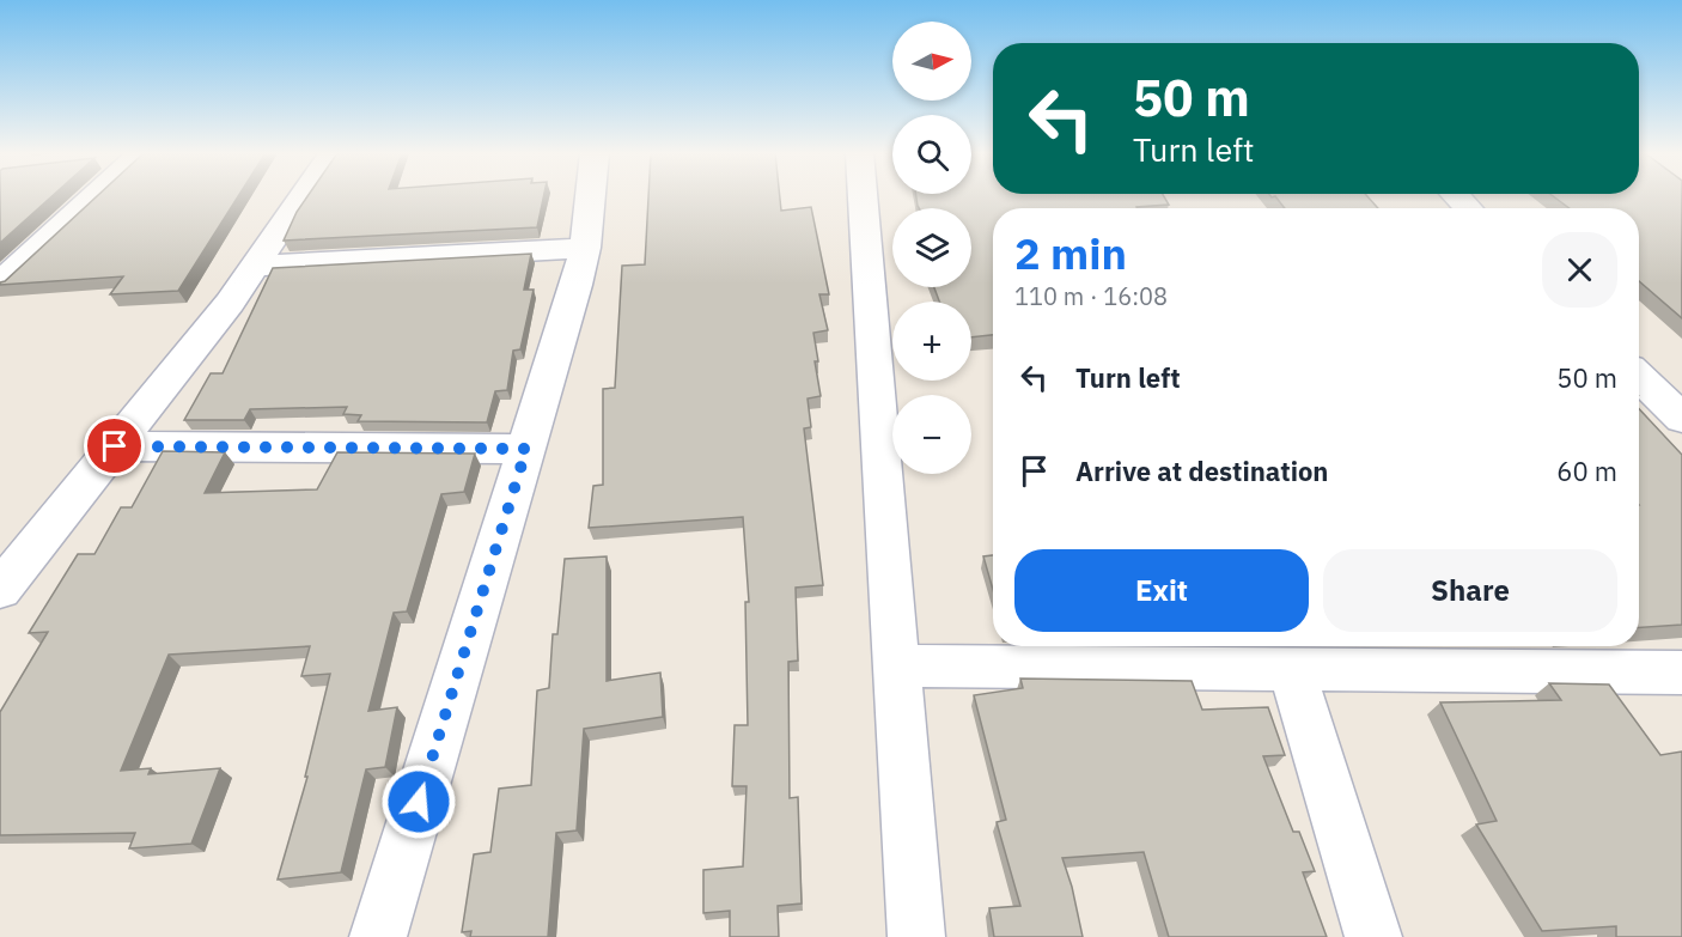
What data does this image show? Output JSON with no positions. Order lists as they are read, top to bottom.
{
  "north": "right",
  "page": {
    "map_buttons": ["+", "−"],
    "turn": ["50 m", "Turn left"],
    "heading": ["2 min", "110 m · 16:08"],
    "list": [
      {
        "name": "Turn left",
        "value": "50 m"
      },
      {
        "name": "Arrive at destination",
        "value": "60 m"
      }
    ],
    "buttons": ["Exit", "Share"]
  }
}
